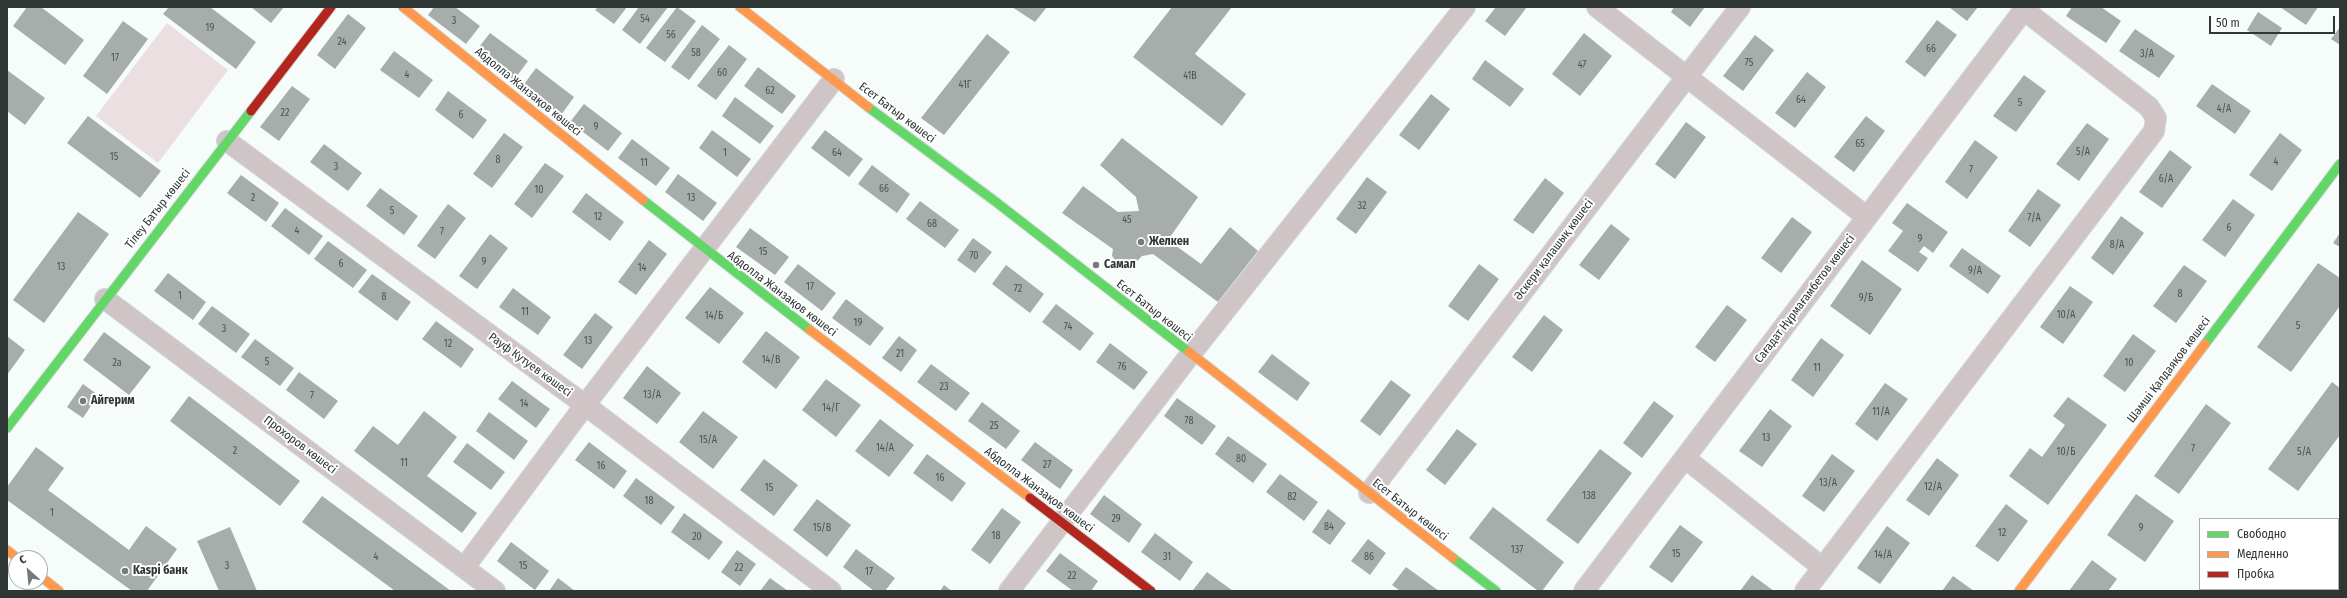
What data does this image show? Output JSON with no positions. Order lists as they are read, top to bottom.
{
  "streets": {
    "street": [
      "Абдолла Жанзақов көшесі",
      "Есет Батыр көшесі",
      "Тілеу Батыр көшесі",
      "Әскери қалашық көшесі",
      "Сағадат Нұрмағамбетов көшесі",
      "Рауф Кутуев көшесі",
      "Шәмші Қалдаяқов көшесі",
      "Прохоров көшесі"
    ]
  },
  "crossings": [
    ["Есет Батыр көшесі", "Әскери қалашық көшесі"],
    ["Тілеу Батыр көшесі", "Рауф Кутуев көшесі"],
    ["Тілеу Батыр көшесі", "Прохоров көшесі"]
  ],
  "places": [
    "Желкен",
    "Самал",
    "Айгерим",
    "Kaspi банк"
  ],
  "house_numbers": [
    "54",
    "3",
    "19",
    "56",
    "24",
    "66",
    "58",
    "3/А",
    "17",
    "75",
    "47",
    "60",
    "4",
    "41В",
    "41Г",
    "62",
    "64",
    "5",
    "4/А",
    "22",
    "6",
    "9",
    "65",
    "5/А",
    "1",
    "64",
    "15",
    "8",
    "4",
    "11",
    "3",
    "7",
    "6/А",
    "66",
    "10",
    "2",
    "13",
    "32",
    "5",
    "12",
    "7/А",
    "45",
    "68",
    "6",
    "4",
    "7",
    "9",
    "8/А",
    "15",
    "70",
    "9",
    "6",
    "13",
    "14",
    "9/А",
    "17",
    "72",
    "8",
    "1",
    "8",
    "9/Б",
    "11",
    "10/А",
    "14/Б",
    "19",
    "5",
    "74",
    "3",
    "13",
    "12",
    "21",
    "14/В",
    "5",
    "2а",
    "10",
    "76",
    "11",
    "23",
    "13/А",
    "7",
    "14",
    "14/Г",
    "11/А",
    "78",
    "25",
    "13",
    "15/А",
    "14/А",
    "7",
    "2",
    "10/Б",
    "5/А",
    "80",
    "11",
    "27",
    "16",
    "16",
    "13/А",
    "12/А",
    "15",
    "138",
    "82",
    "18",
    "1",
    "29",
    "84",
    "15/В",
    "9",
    "12",
    "18",
    "20",
    "137",
    "15",
    "14/А",
    "4",
    "31",
    "86",
    "3",
    "15",
    "22",
    "17",
    "22"
  ],
  "legend": ["Свободно", "Медленно", "Пробка"],
  "scale_bar": "50 m",
  "north": "top left"
}
